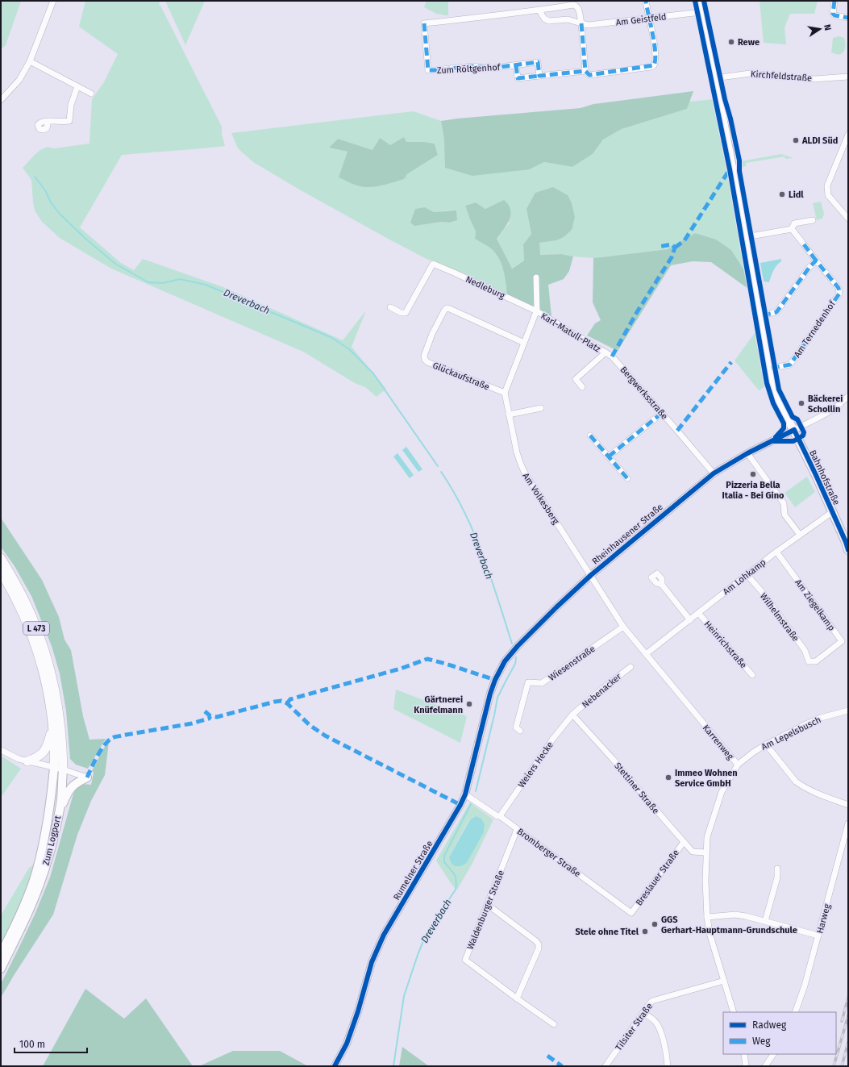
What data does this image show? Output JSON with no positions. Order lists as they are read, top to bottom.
{
  "streets": {
    "highway": ["L 473", "Zum Logport"],
    "main road": ["Bahnhofstraße"],
    "street": [
      "Am Geistfeld",
      "Zum Röltgenhof",
      "Kirchfeldstraße",
      "Nedleburg",
      "Am Ternedenhof",
      "Karl-Matull-Platz",
      "Glückaufstraße",
      "Bergwerksstraße",
      "Am Volkesberg",
      "Rheinhausener Straße",
      "Am Lohkamp",
      "Am Ziegelkamp",
      "Wilhelmstraße",
      "Heinrichstraße",
      "Wiesenstraße",
      "Nebenacker",
      "Am Lepelsbusch",
      "Karrenweg",
      "Weiers Hecke",
      "Stettiner Straße",
      "Bromberger Straße",
      "Rumelner Straße",
      "Breslauer Straße",
      "Waldenburger Straße",
      "Harweg",
      "Tilsiter Straße"
    ]
  },
  "crossings": [
    ["Am Geistfeld", "Zum Röltgenhof"],
    ["Am Geistfeld", "Bahnhofstraße"],
    ["Kirchfeldstraße", "Bahnhofstraße"],
    ["Nedleburg", "Karl-Matull-Platz"],
    ["Am Ternedenhof", "Bahnhofstraße"],
    ["Karl-Matull-Platz", "Bergwerksstraße"],
    ["Glückaufstraße", "Am Volkesberg"],
    ["Bergwerksstraße", "Rheinhausener Straße"],
    ["Bahnhofstraße", "Rheinhausener Straße"],
    ["Bahnhofstraße", "Am Lohkamp"],
    ["Am Volkesberg", "Rheinhausener Straße"],
    ["Am Volkesberg", "Karrenweg"],
    ["Rheinhausener Straße", "Karrenweg"],
    ["Rheinhausener Straße", "Rumelner Straße"],
    ["Am Lohkamp", "Am Ziegelkamp"],
    ["Am Lohkamp", "Wilhelmstraße"],
    ["Am Lohkamp", "Heinrichstraße"],
    ["Am Lohkamp", "Karrenweg"],
    ["Am Ziegelkamp", "Wilhelmstraße"],
    ["Wiesenstraße", "Karrenweg"],
    ["Nebenacker", "Weiers Hecke"],
    ["Nebenacker", "Stettiner Straße"],
    ["Am Lepelsbusch", "Karrenweg"],
    ["Karrenweg", "Stettiner Straße"],
    ["Karrenweg", "Tilsiter Straße"],
    ["Weiers Hecke", "Stettiner Straße"],
    ["Weiers Hecke", "Bromberger Straße"],
    ["Stettiner Straße", "Breslauer Straße"],
    ["Bromberger Straße", "Rumelner Straße"],
    ["Bromberger Straße", "Breslauer Straße"],
    ["Bromberger Straße", "Waldenburger Straße"]
  ],
  "water": ["Dreverbach"],
  "places": [
    "Rewe",
    "ALDI Süd",
    "Lidl",
    "Bäckerei Schollin",
    "Pizzeria Bella Italia - Bei Gino",
    "Gärtnerei Knüfelmann",
    "Immeo Wohnen Service GmbH",
    "GGS Gerhart-Hauptmann-Grundschule",
    "Stele ohne Titel"
  ],
  "legend": ["Radweg", "Weg"],
  "scale_bar": "100 m",
  "north": "right"
}
